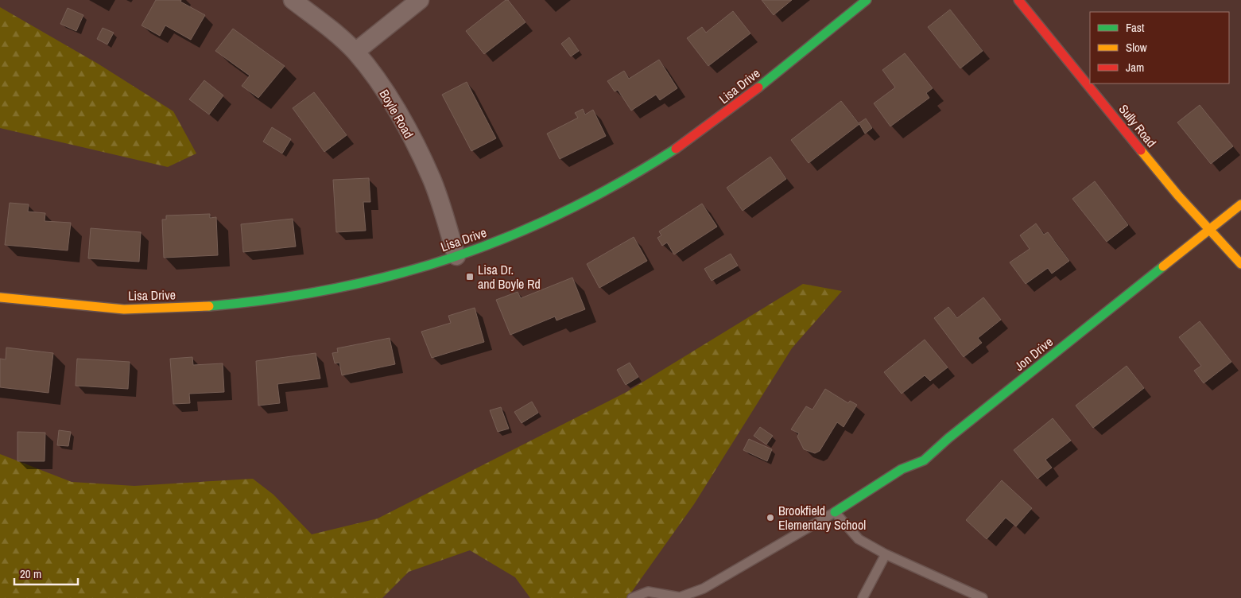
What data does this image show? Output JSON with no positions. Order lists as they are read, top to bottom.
{
  "streets": {
    "street": [
      "Lisa Drive",
      "Boyle Road",
      "Sully Road",
      "Jon Drive"
    ]
  },
  "crossings": [
    ["Lisa Drive", "Boyle Road"],
    ["Sully Road", "Jon Drive"]
  ],
  "places": {
    "transit": ["Lisa Dr. and Boyle Rd"],
    "other": ["Brookfield Elementary School"]
  },
  "legend": ["Fast", "Slow", "Jam"],
  "scale_bar": "20 m"
}
